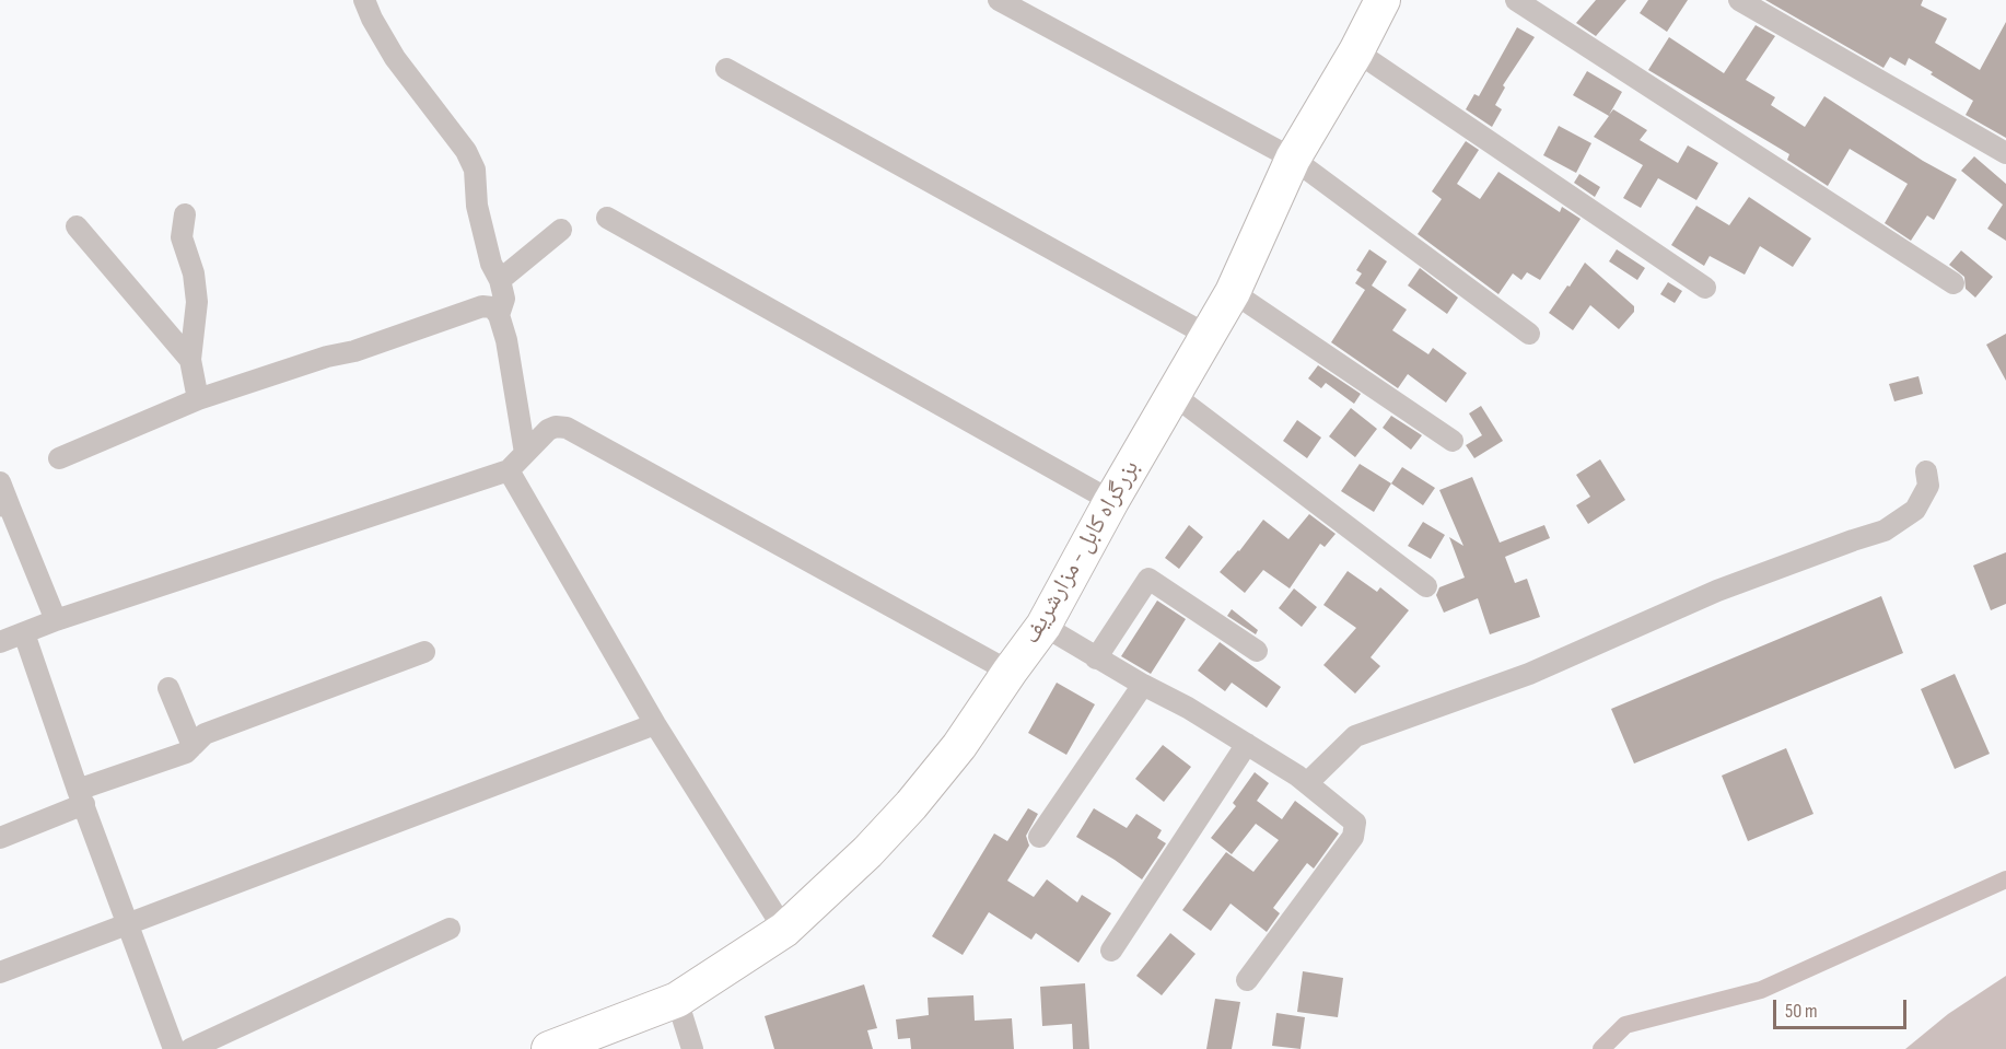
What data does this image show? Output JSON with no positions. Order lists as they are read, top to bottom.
{
  "streets": {
    "highway": ["بزرگراه کابل - مزارشریف"]
  },
  "scale_bar": "50 m"
}
